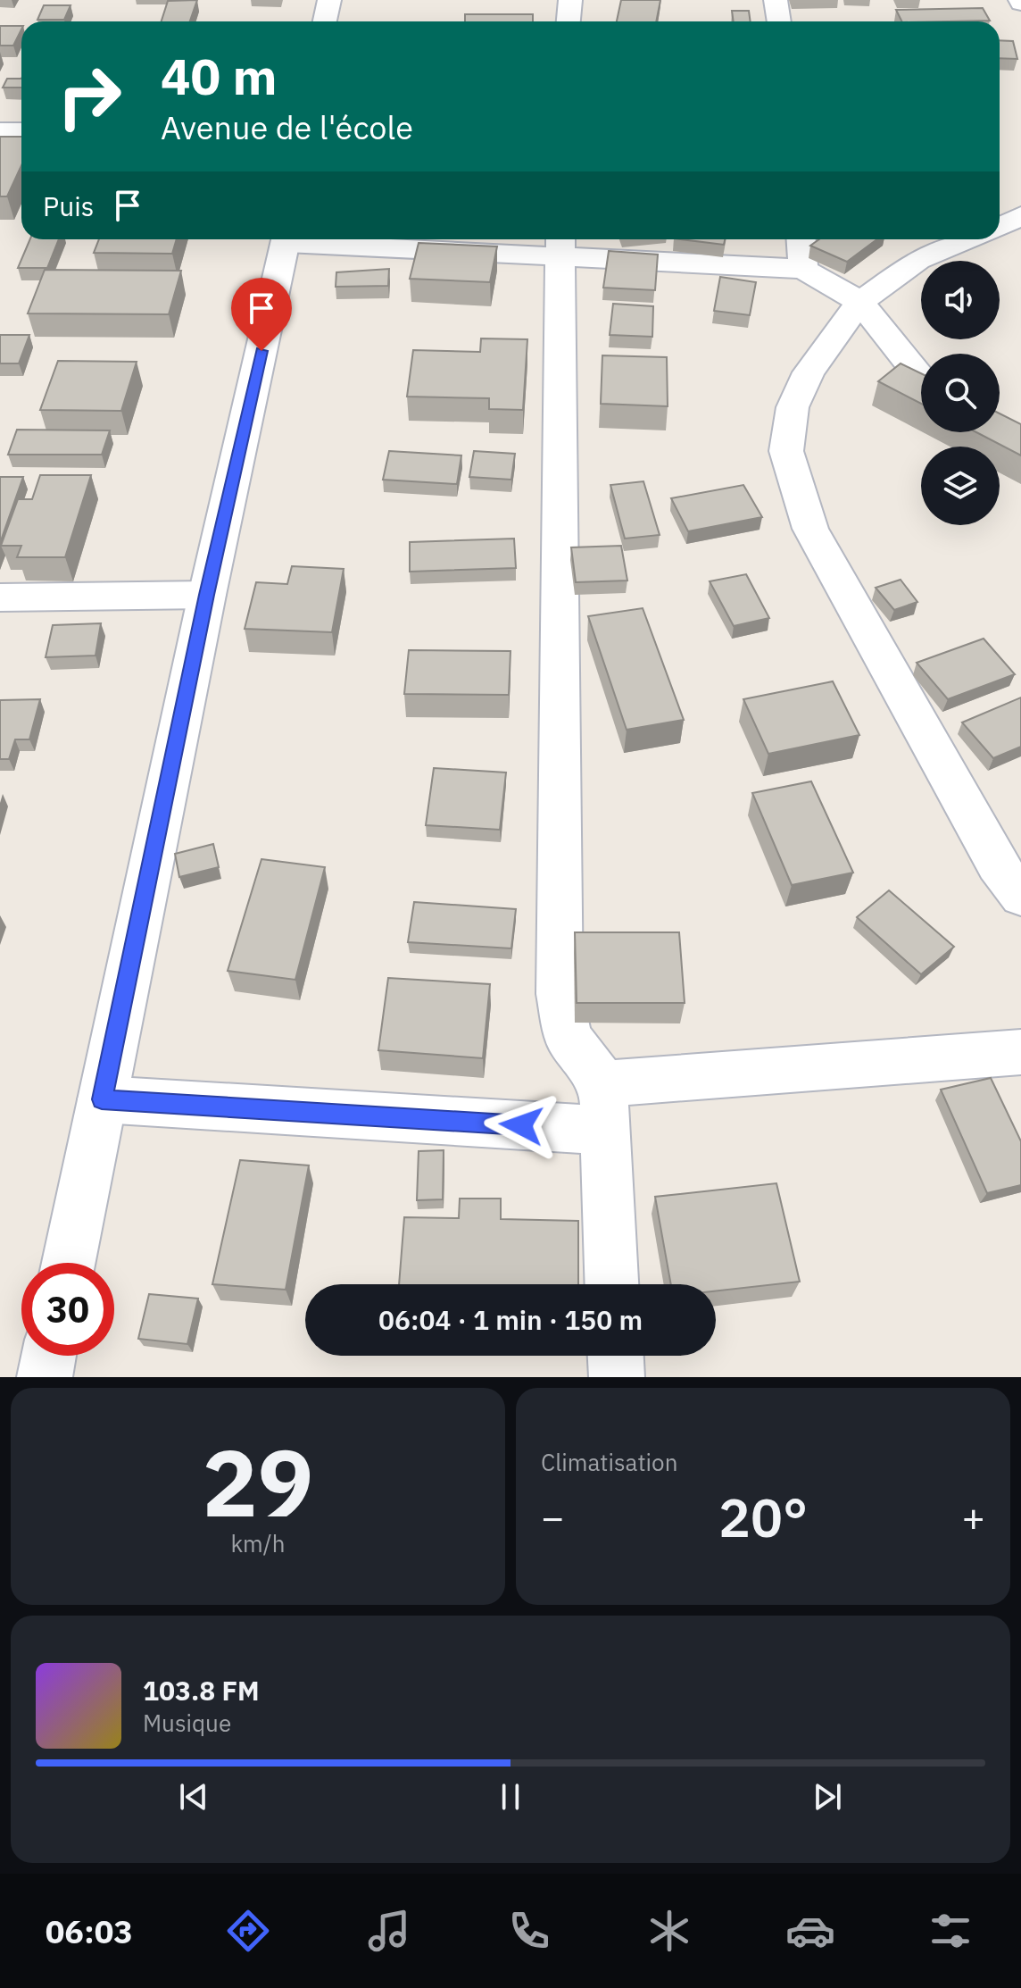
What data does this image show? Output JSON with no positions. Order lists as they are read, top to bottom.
{
  "page": {
    "turn": ["40 m", "Avenue de l'école"],
    "then": "Puis",
    "limit": "30",
    "trip": "06:04 · 1 min · 150 m",
    "tile": [
      ["29", "km/h"],
      "Climatisation"
    ],
    "heat": ["−", "20°", "+"],
    "song": ["103.8 FM", "Musique"],
    "tabs": "06:03"
  }
}
